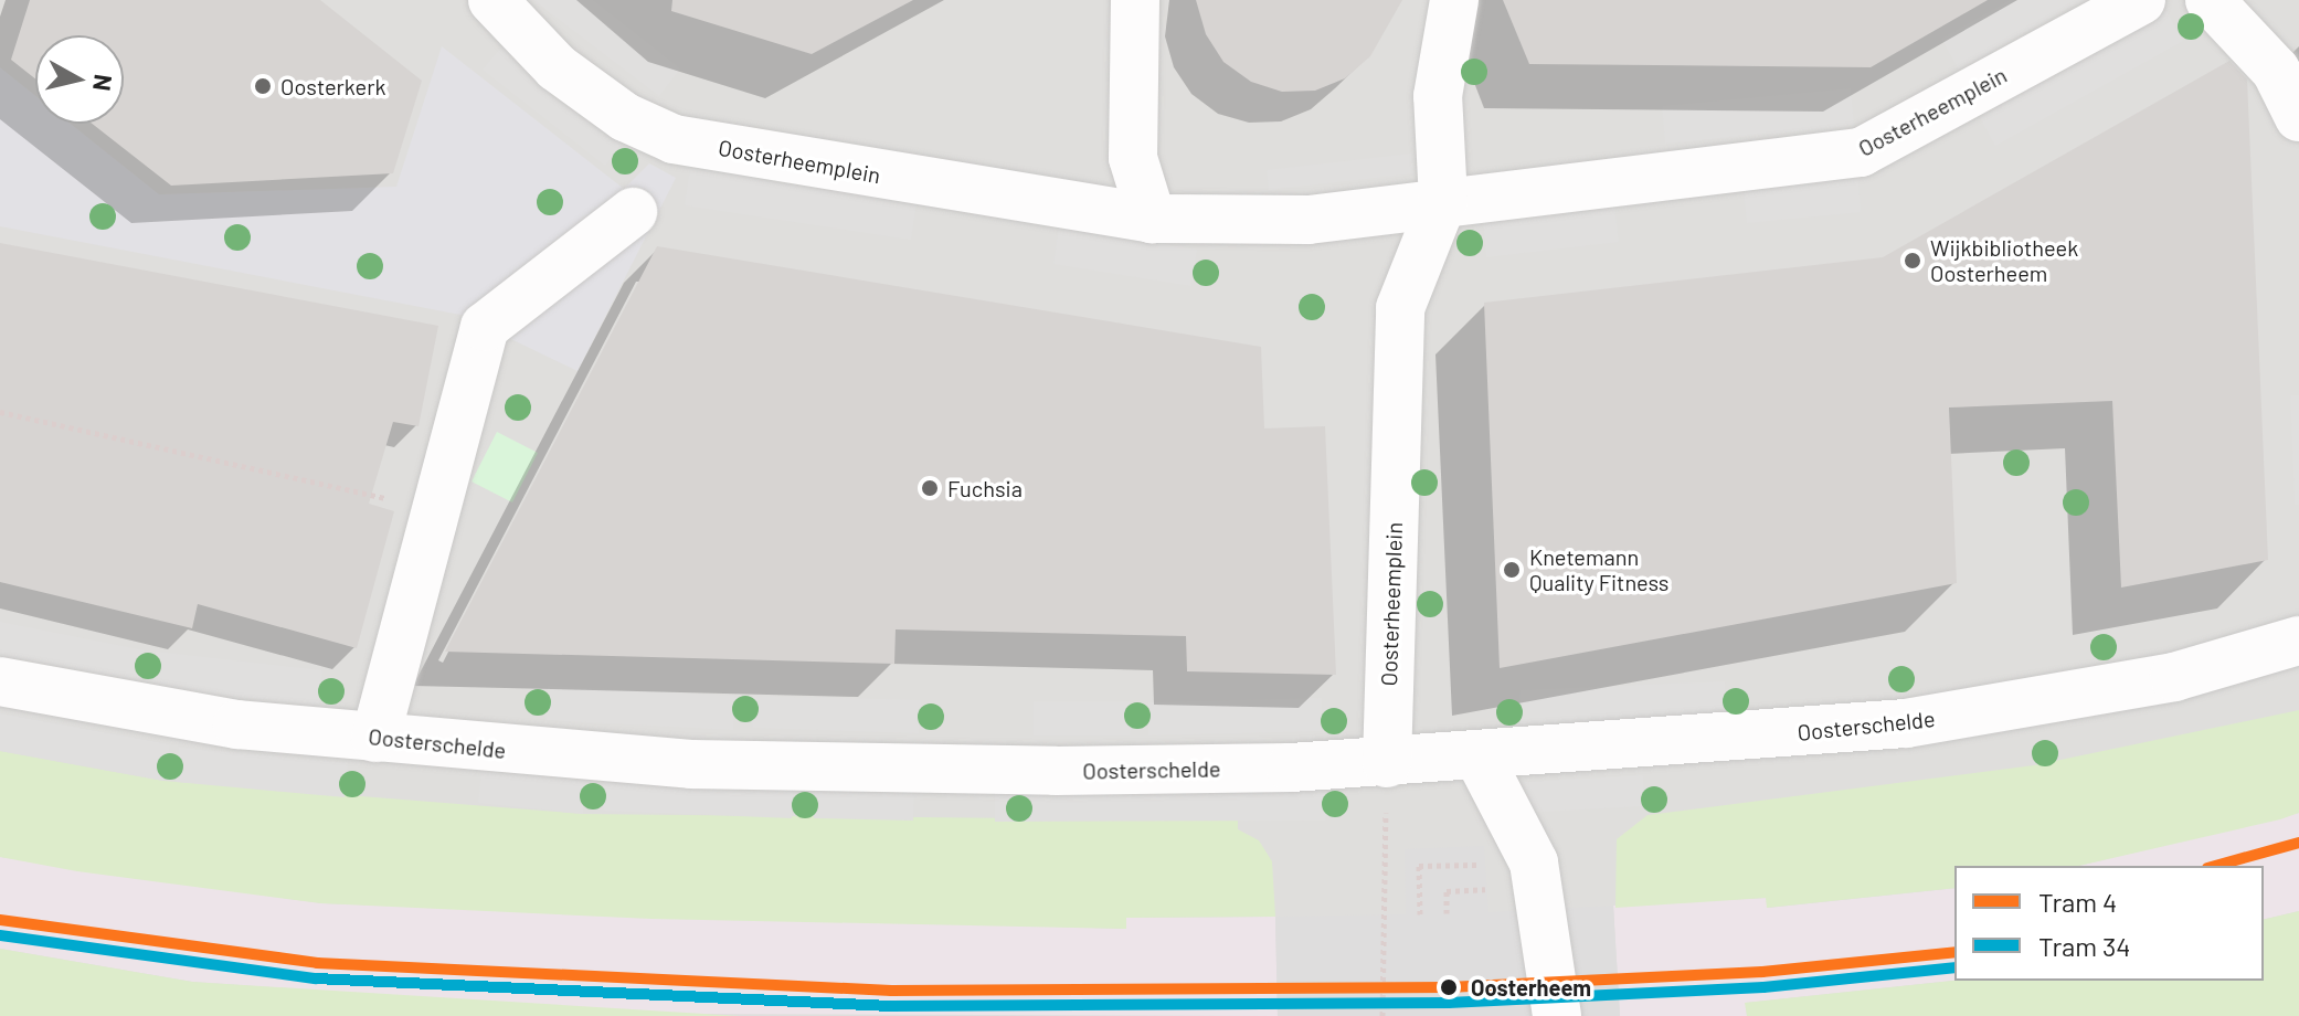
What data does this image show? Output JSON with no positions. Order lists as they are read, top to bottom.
{
  "streets": {
    "street": ["Oosterheemplein", "Oosterschelde"]
  },
  "crossings": [
    ["Oosterheemplein", "Oosterschelde"]
  ],
  "places": [
    "Oosterkerk",
    "Wijkbibliotheek Oosterheem",
    "Fuchsia",
    "Knetemann Quality Fitness",
    "Oosterheem"
  ],
  "lines": ["tram line 4", "tram line 34"],
  "legend": ["Tram 4", "Tram 34"],
  "north": "right"
}
